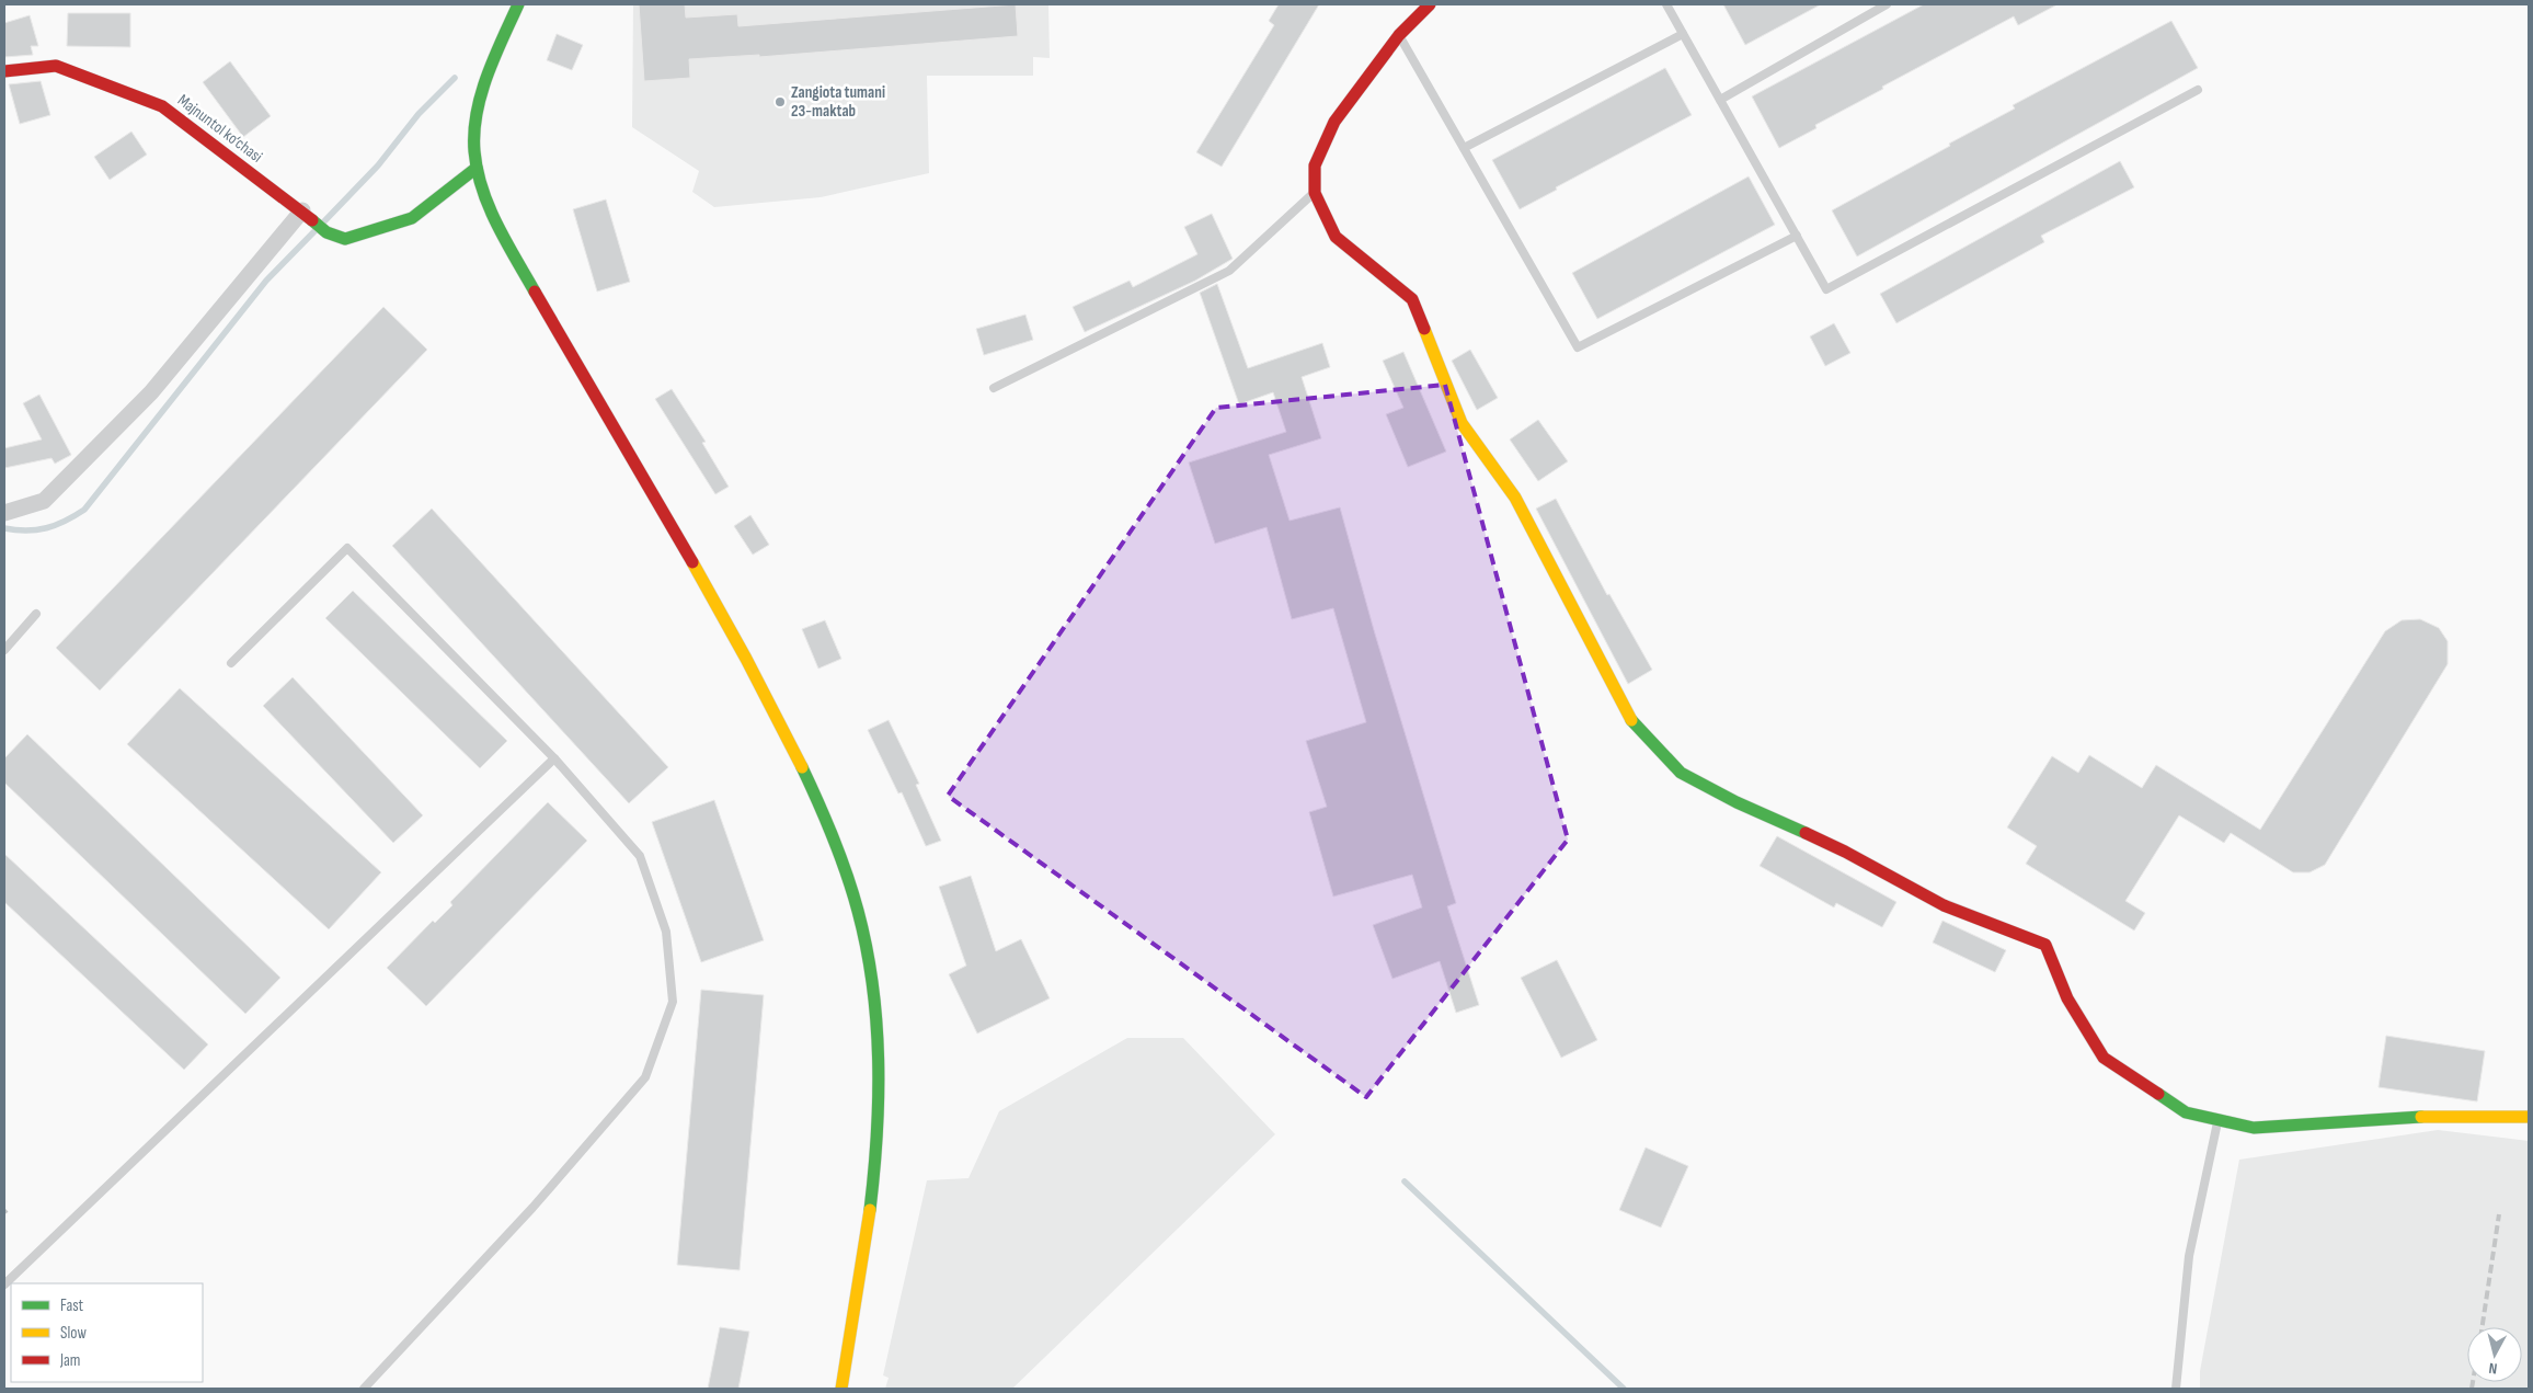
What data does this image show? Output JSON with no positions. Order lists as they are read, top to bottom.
{
  "streets": {
    "street": ["Majnuntol ko‘chasi"]
  },
  "places": ["Zangiota tumani 23-maktab"],
  "legend": ["Fast", "Slow", "Jam"],
  "north": "bottom"
}
